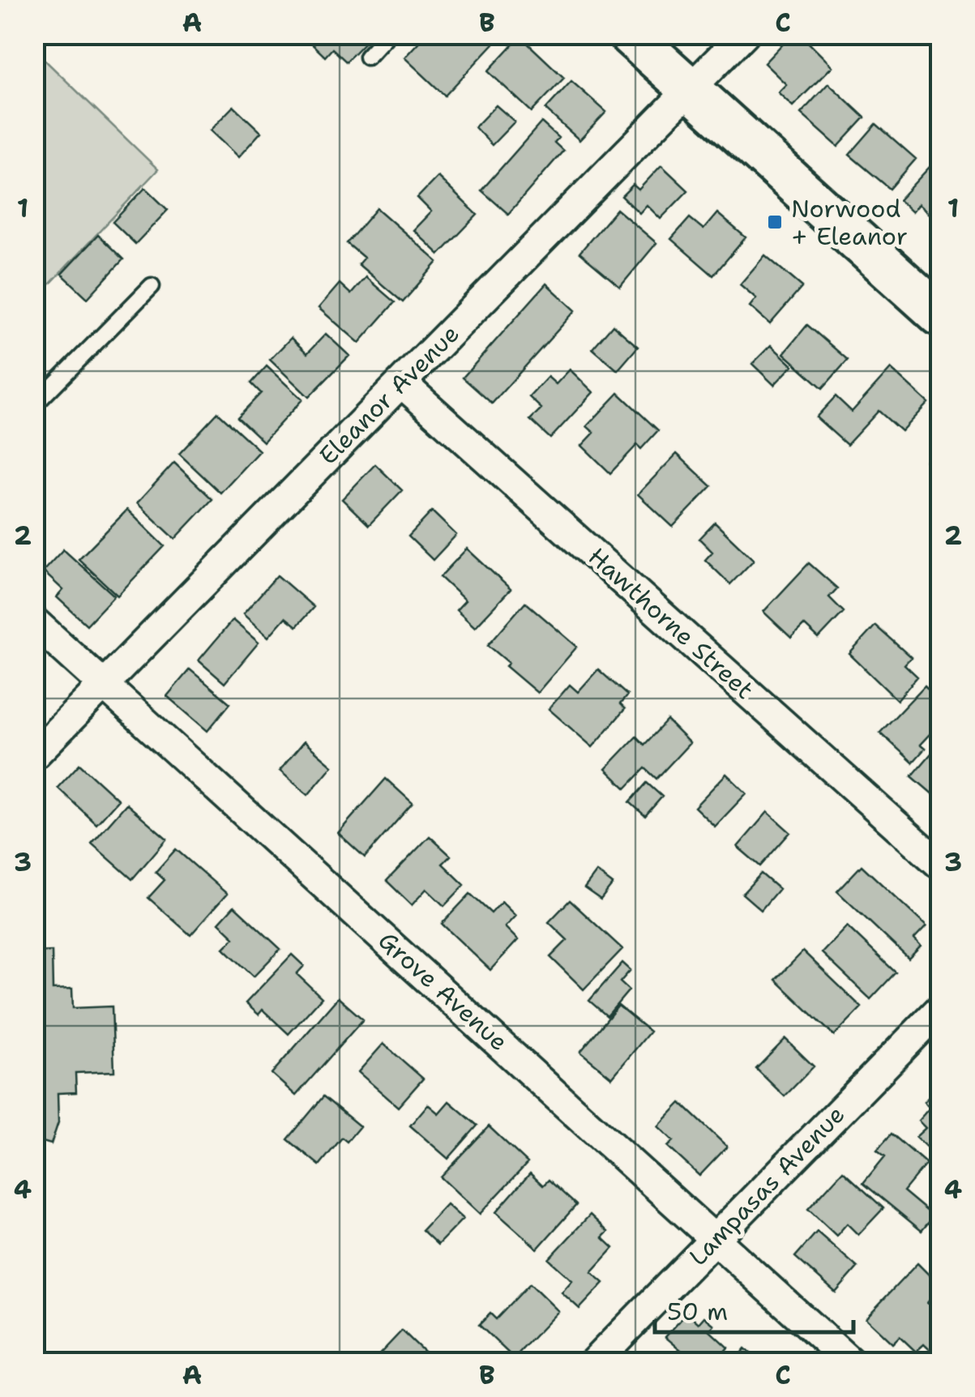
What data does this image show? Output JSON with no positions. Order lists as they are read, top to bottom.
{
  "streets": {
    "street": [
      "Eleanor Avenue",
      "Hawthorne Street",
      "Grove Avenue",
      "Lampasas Avenue"
    ]
  },
  "crossings": [
    ["Eleanor Avenue", "Hawthorne Street"],
    ["Eleanor Avenue", "Grove Avenue"],
    ["Grove Avenue", "Lampasas Avenue"]
  ],
  "places": {
    "transit": ["Norwood + Eleanor"]
  },
  "scale_bar": "50 m",
  "grid": {
    "columns": ["A", "B", "C"],
    "rows": [
      "1",
      "2",
      "3",
      "4"
    ]
  }
}
